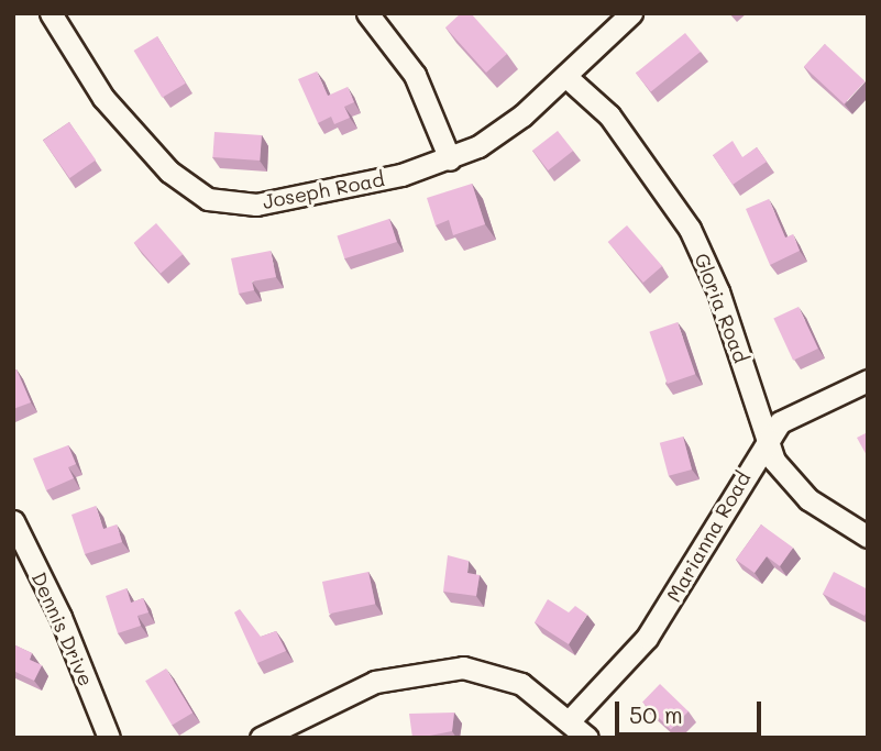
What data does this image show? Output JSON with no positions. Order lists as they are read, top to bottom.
{
  "streets": {
    "street": [
      "Joseph Road",
      "Gloria Road",
      "Marianna Road",
      "Dennis Drive"
    ]
  },
  "crossings": [
    ["Joseph Road", "Gloria Road"],
    ["Gloria Road", "Marianna Road"]
  ],
  "scale_bar": "50 m"
}
